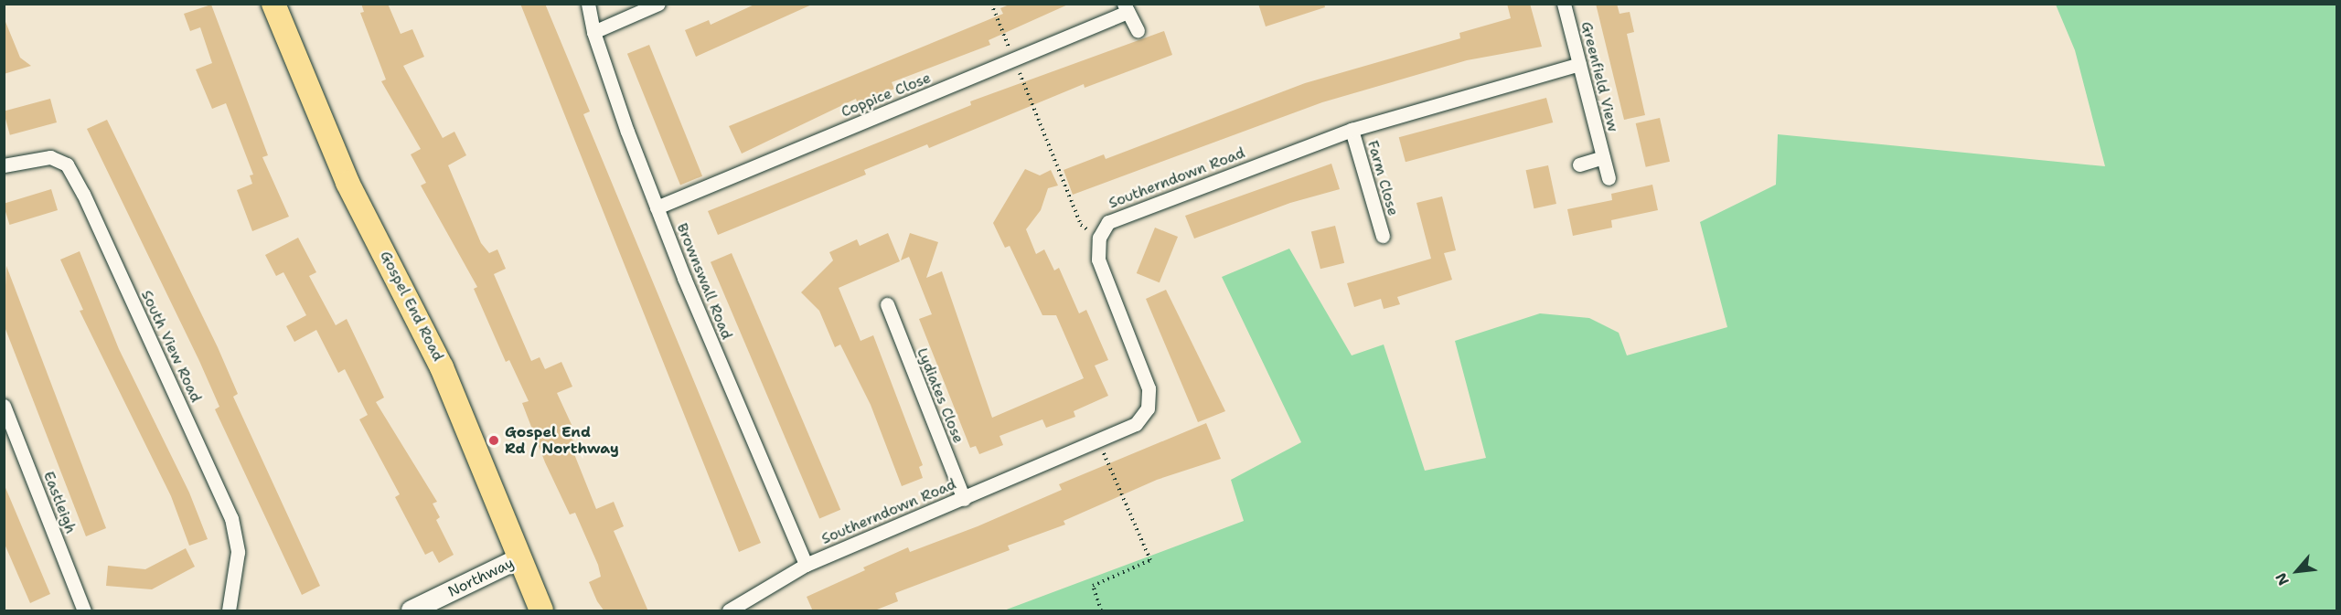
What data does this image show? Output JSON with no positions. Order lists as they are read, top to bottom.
{
  "streets": {
    "main road": ["Gospel End Road"],
    "street": [
      "Greenfield View",
      "Coppice Close",
      "Southerndown Road",
      "Farm Close",
      "Brownswall Road",
      "South View Road",
      "Lydiates Close",
      "Eastleigh",
      "Northway"
    ]
  },
  "crossings": [
    ["Greenfield View", "Southerndown Road"],
    ["Coppice Close", "Brownswall Road"],
    ["Southerndown Road", "Farm Close"],
    ["Southerndown Road", "Brownswall Road"],
    ["Southerndown Road", "Lydiates Close"],
    ["Gospel End Road", "Northway"]
  ],
  "places": ["Gospel End Rd / Northway"],
  "north": "bottom left"
}
